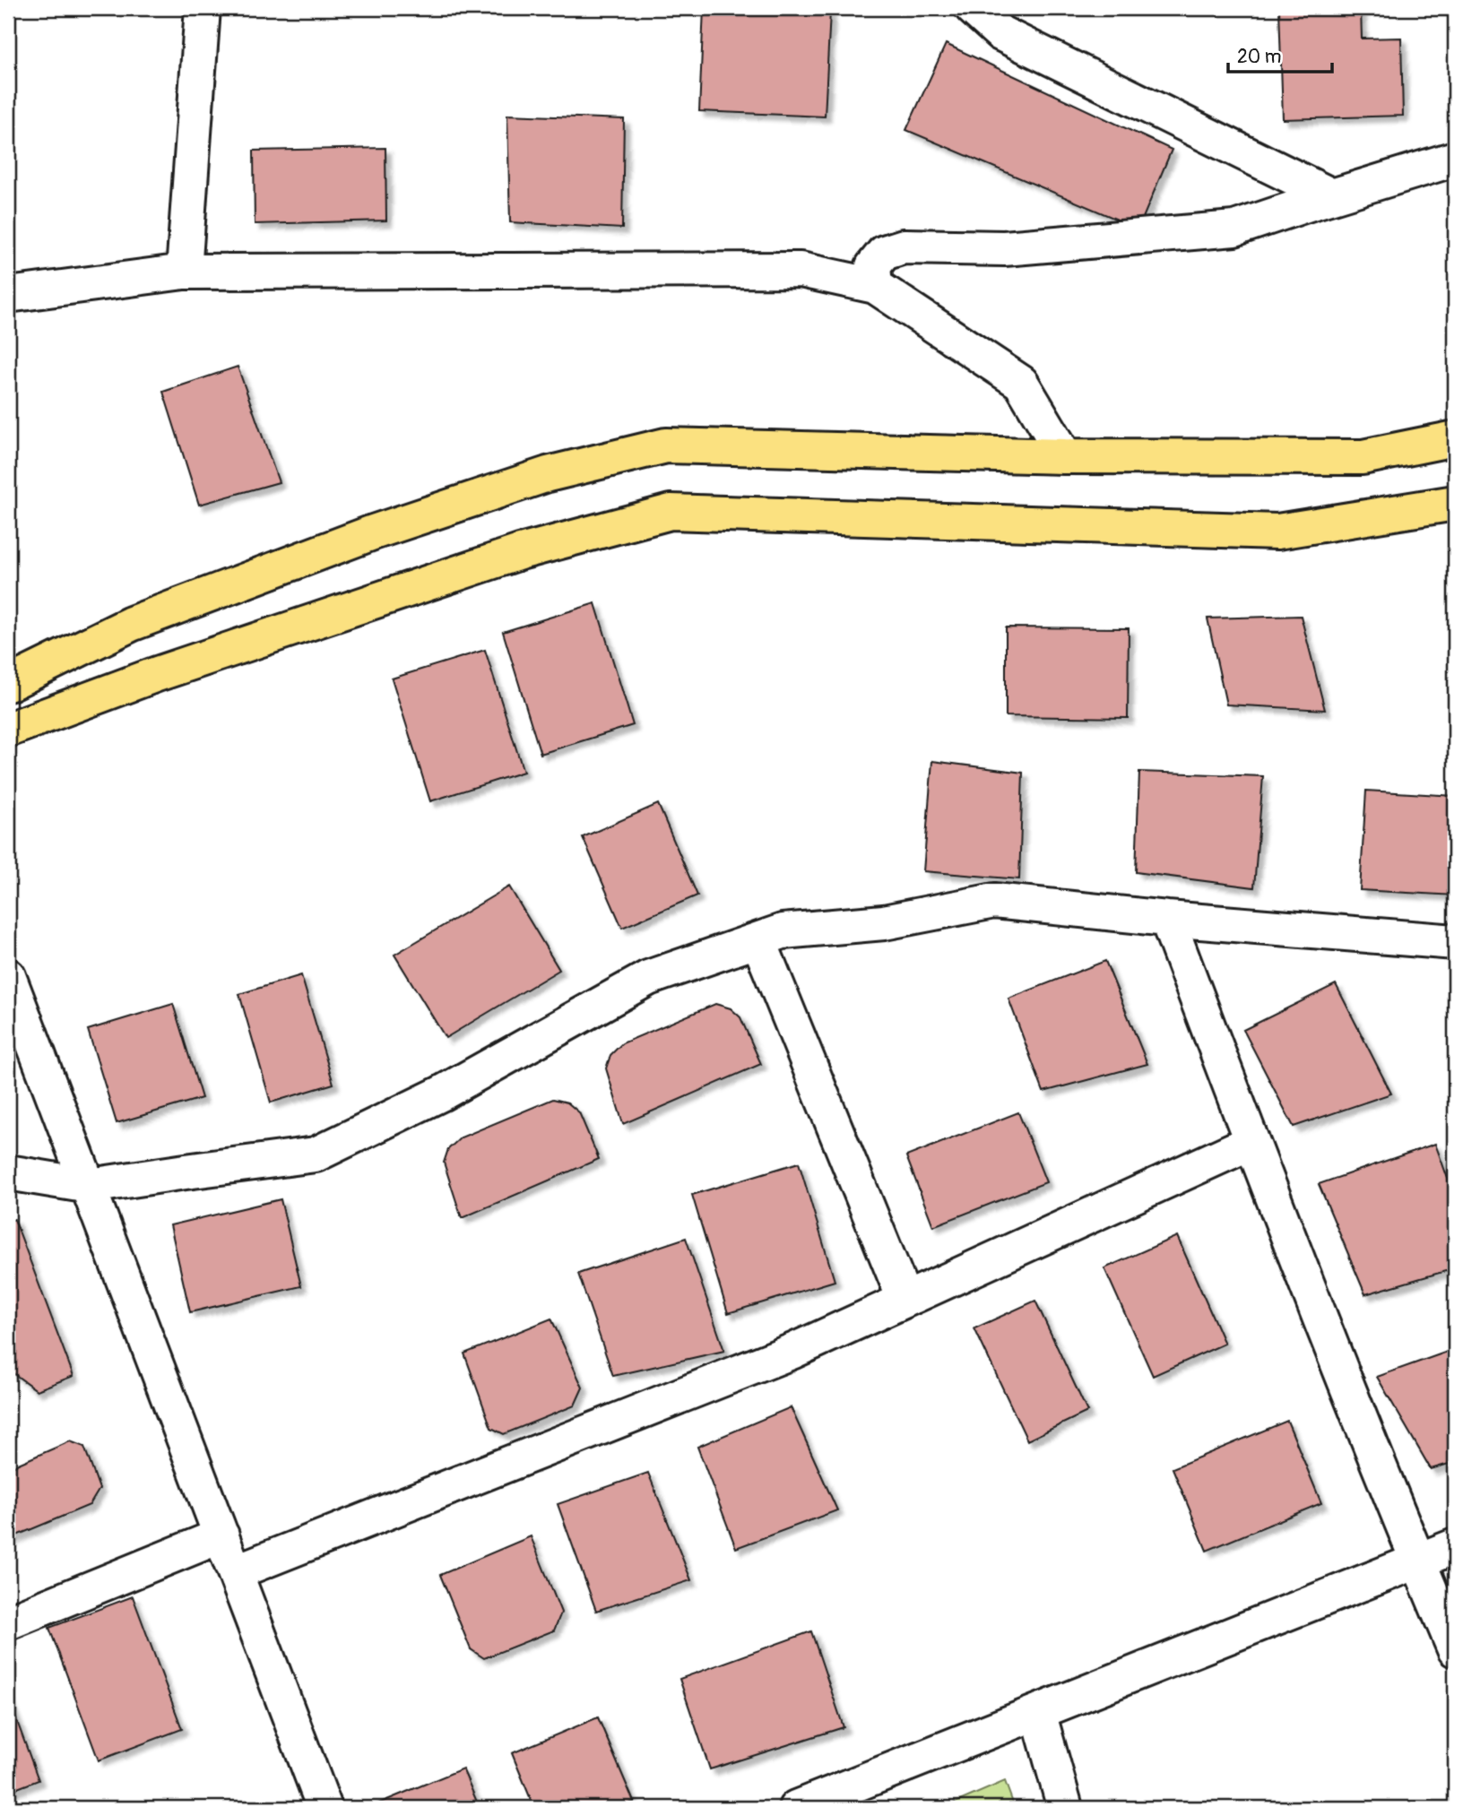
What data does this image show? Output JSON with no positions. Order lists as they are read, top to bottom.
{
  "scale_bar": "20 m"
}
